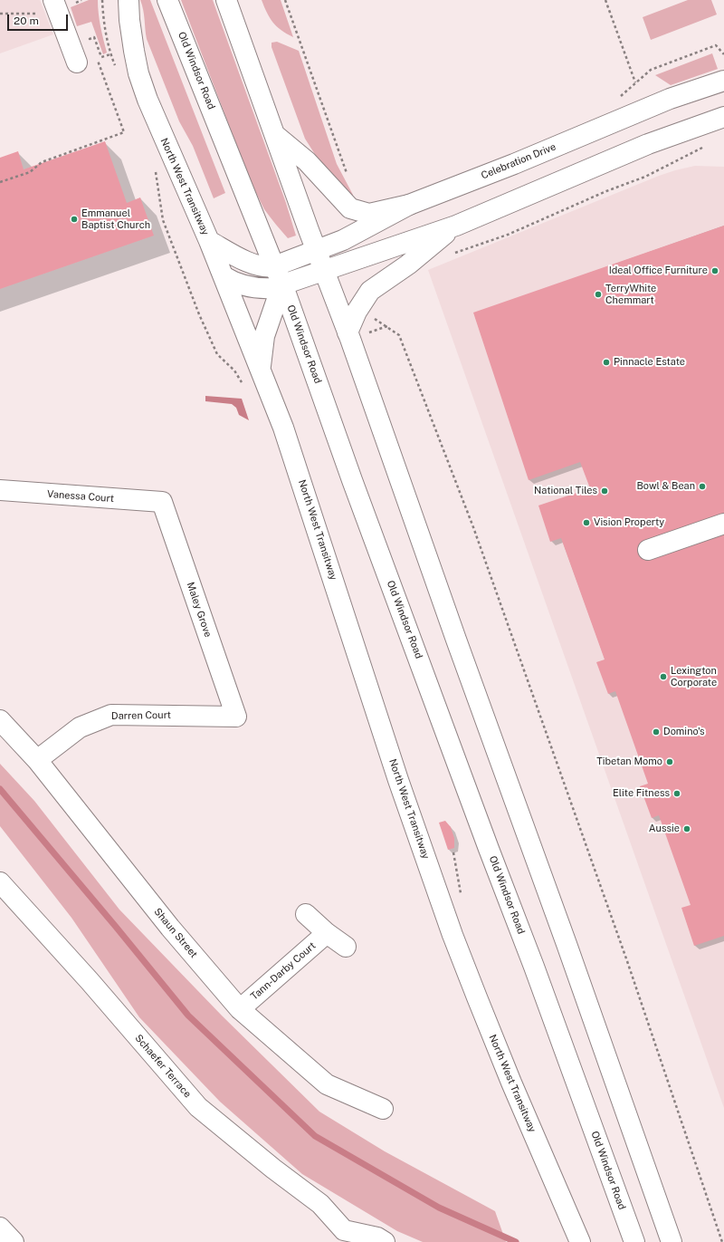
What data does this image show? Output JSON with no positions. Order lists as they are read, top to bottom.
{
  "streets": {
    "main road": [
      "Old Windsor Road",
      "Celebration Drive",
      "North West Transitway",
      "Vanessa Court",
      "Maley Grove",
      "Darren Court",
      "Shaun Street",
      "Tann-Darby Court",
      "Schaefer Terrace"
    ]
  },
  "crossings": [
    ["Old Windsor Road", "Celebration Drive"],
    ["Old Windsor Road", "North West Transitway"],
    ["Celebration Drive", "North West Transitway"],
    ["Vanessa Court", "Maley Grove"],
    ["Maley Grove", "Darren Court"],
    ["Darren Court", "Shaun Street"],
    ["Shaun Street", "Tann-Darby Court"]
  ],
  "places": [
    "Emmanuel Baptist Church",
    "Ideal Office Furniture",
    "TerryWhite Chemmart",
    "Pinnacle Estate",
    "Bowl & Bean",
    "National Tiles",
    "Vision Property",
    "Lexington Corporate",
    "Domino's",
    "Tibetan Momo",
    "Elite Fitness",
    "Aussie"
  ],
  "scale_bar": "20 m"
}
